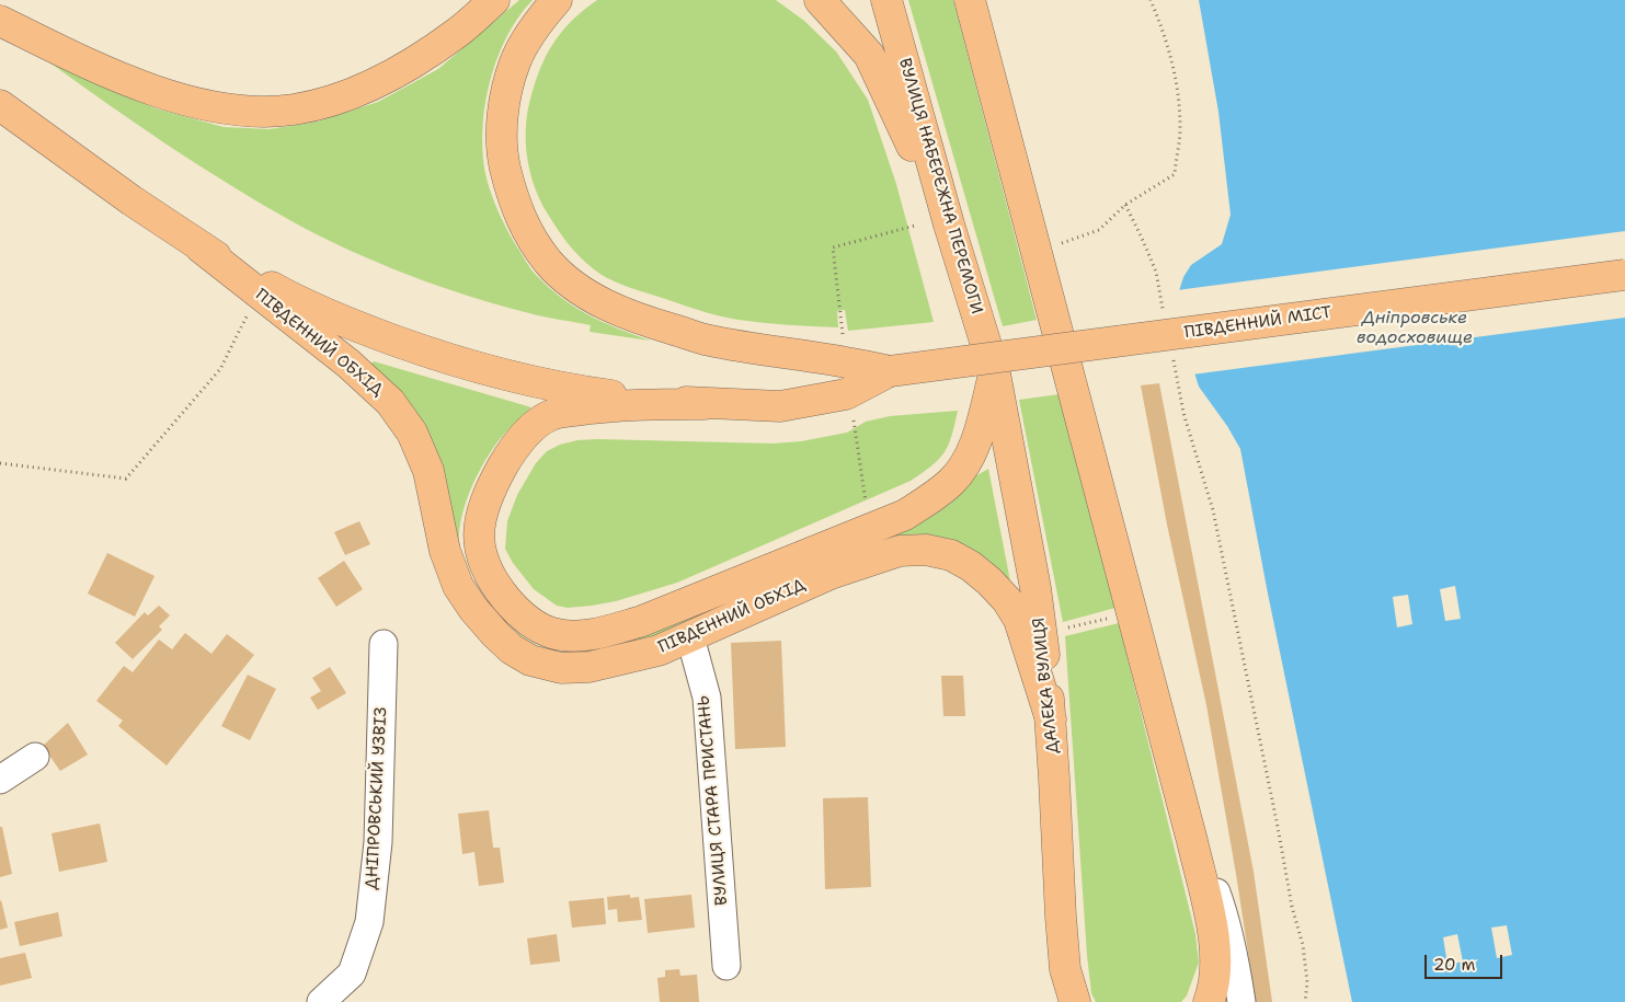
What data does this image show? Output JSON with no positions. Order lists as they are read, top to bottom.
{
  "streets": {
    "main road": [
      "ВУЛИЦЯ НАБЕРЕЖНА ПЕРЕМОГИ",
      "ПІВДЕННИЙ МІСТ",
      "ПІВДЕННИЙ ОБХІД",
      "ДАЛЕКА ВУЛИЦЯ"
    ],
    "street": ["ДНІПРОВСЬКИЙ УЗВІЗ", "ВУЛИЦЯ СТАРА ПРИСТАНЬ"]
  },
  "crossings": [
    ["ВУЛИЦЯ НАБЕРЕЖНА ПЕРЕМОГИ", "ПІВДЕННИЙ ОБХІД"],
    ["ВУЛИЦЯ НАБЕРЕЖНА ПЕРЕМОГИ", "ДАЛЕКА ВУЛИЦЯ"],
    ["ПІВДЕННИЙ МІСТ", "ПІВДЕННИЙ ОБХІД"],
    ["ПІВДЕННИЙ ОБХІД", "ДАЛЕКА ВУЛИЦЯ"],
    ["ПІВДЕННИЙ ОБХІД", "ВУЛИЦЯ СТАРА ПРИСТАНЬ"]
  ],
  "water": ["Дніпровське водосховище"],
  "scale_bar": "20 m"
}
